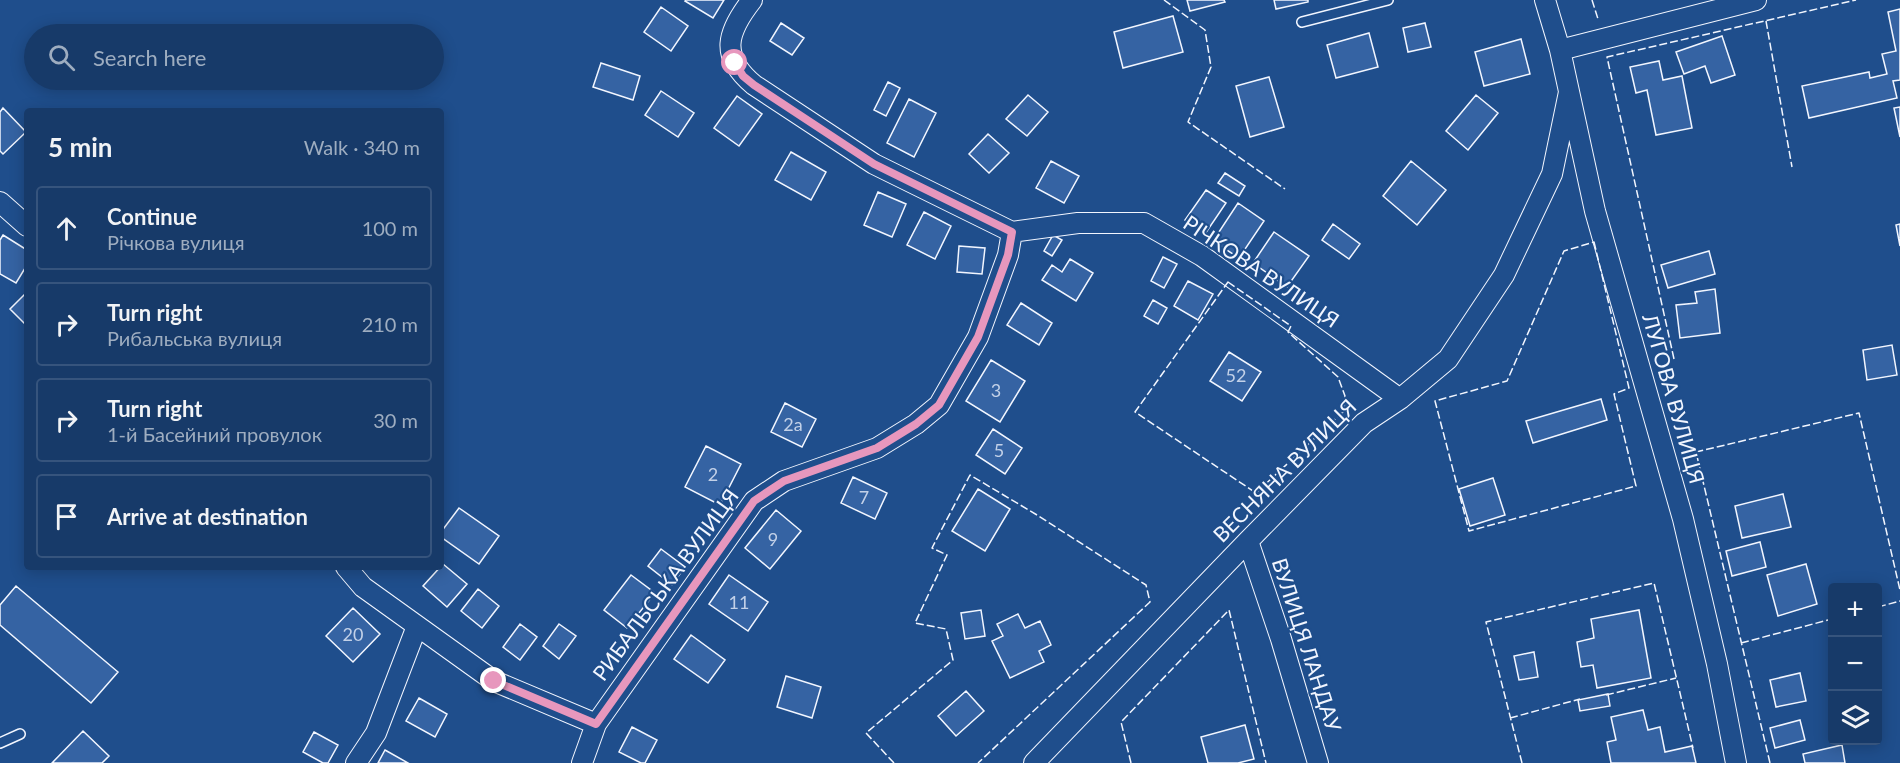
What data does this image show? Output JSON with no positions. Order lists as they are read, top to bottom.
{
  "streets": {
    "street": [
      "РІЧКОВА ВУЛИЦЯ",
      "ЛУГОВА ВУЛИЦЯ",
      "ВЕСНЯНА ВУЛИЦЯ",
      "РИБАЛЬСЬКА ВУЛИЦЯ",
      "ВУЛИЦЯ ЛАНДАУ"
    ]
  },
  "crossings": [
    ["РІЧКОВА ВУЛИЦЯ", "ВЕСНЯНА ВУЛИЦЯ"],
    ["РІЧКОВА ВУЛИЦЯ", "РИБАЛЬСЬКА ВУЛИЦЯ"],
    ["ЛУГОВА ВУЛИЦЯ", "ВЕСНЯНА ВУЛИЦЯ"],
    ["ВЕСНЯНА ВУЛИЦЯ", "ВУЛИЦЯ ЛАНДАУ"]
  ],
  "house_numbers": [
    "52",
    "3",
    "2а",
    "5",
    "2",
    "7",
    "9",
    "11",
    "20"
  ],
  "page": {
    "search": "Search here",
    "heading": ["5 min", "Walk · 340 m"],
    "list": [
      ["Continue", "Річкова вулиця", "100 m"],
      ["Turn right", "Рибальська вулиця", "210 m"],
      ["Turn right", "1-й Басейний провулок", "30 m"],
      "Arrive at destination"
    ],
    "map_buttons": ["+", "−"]
  }
}
